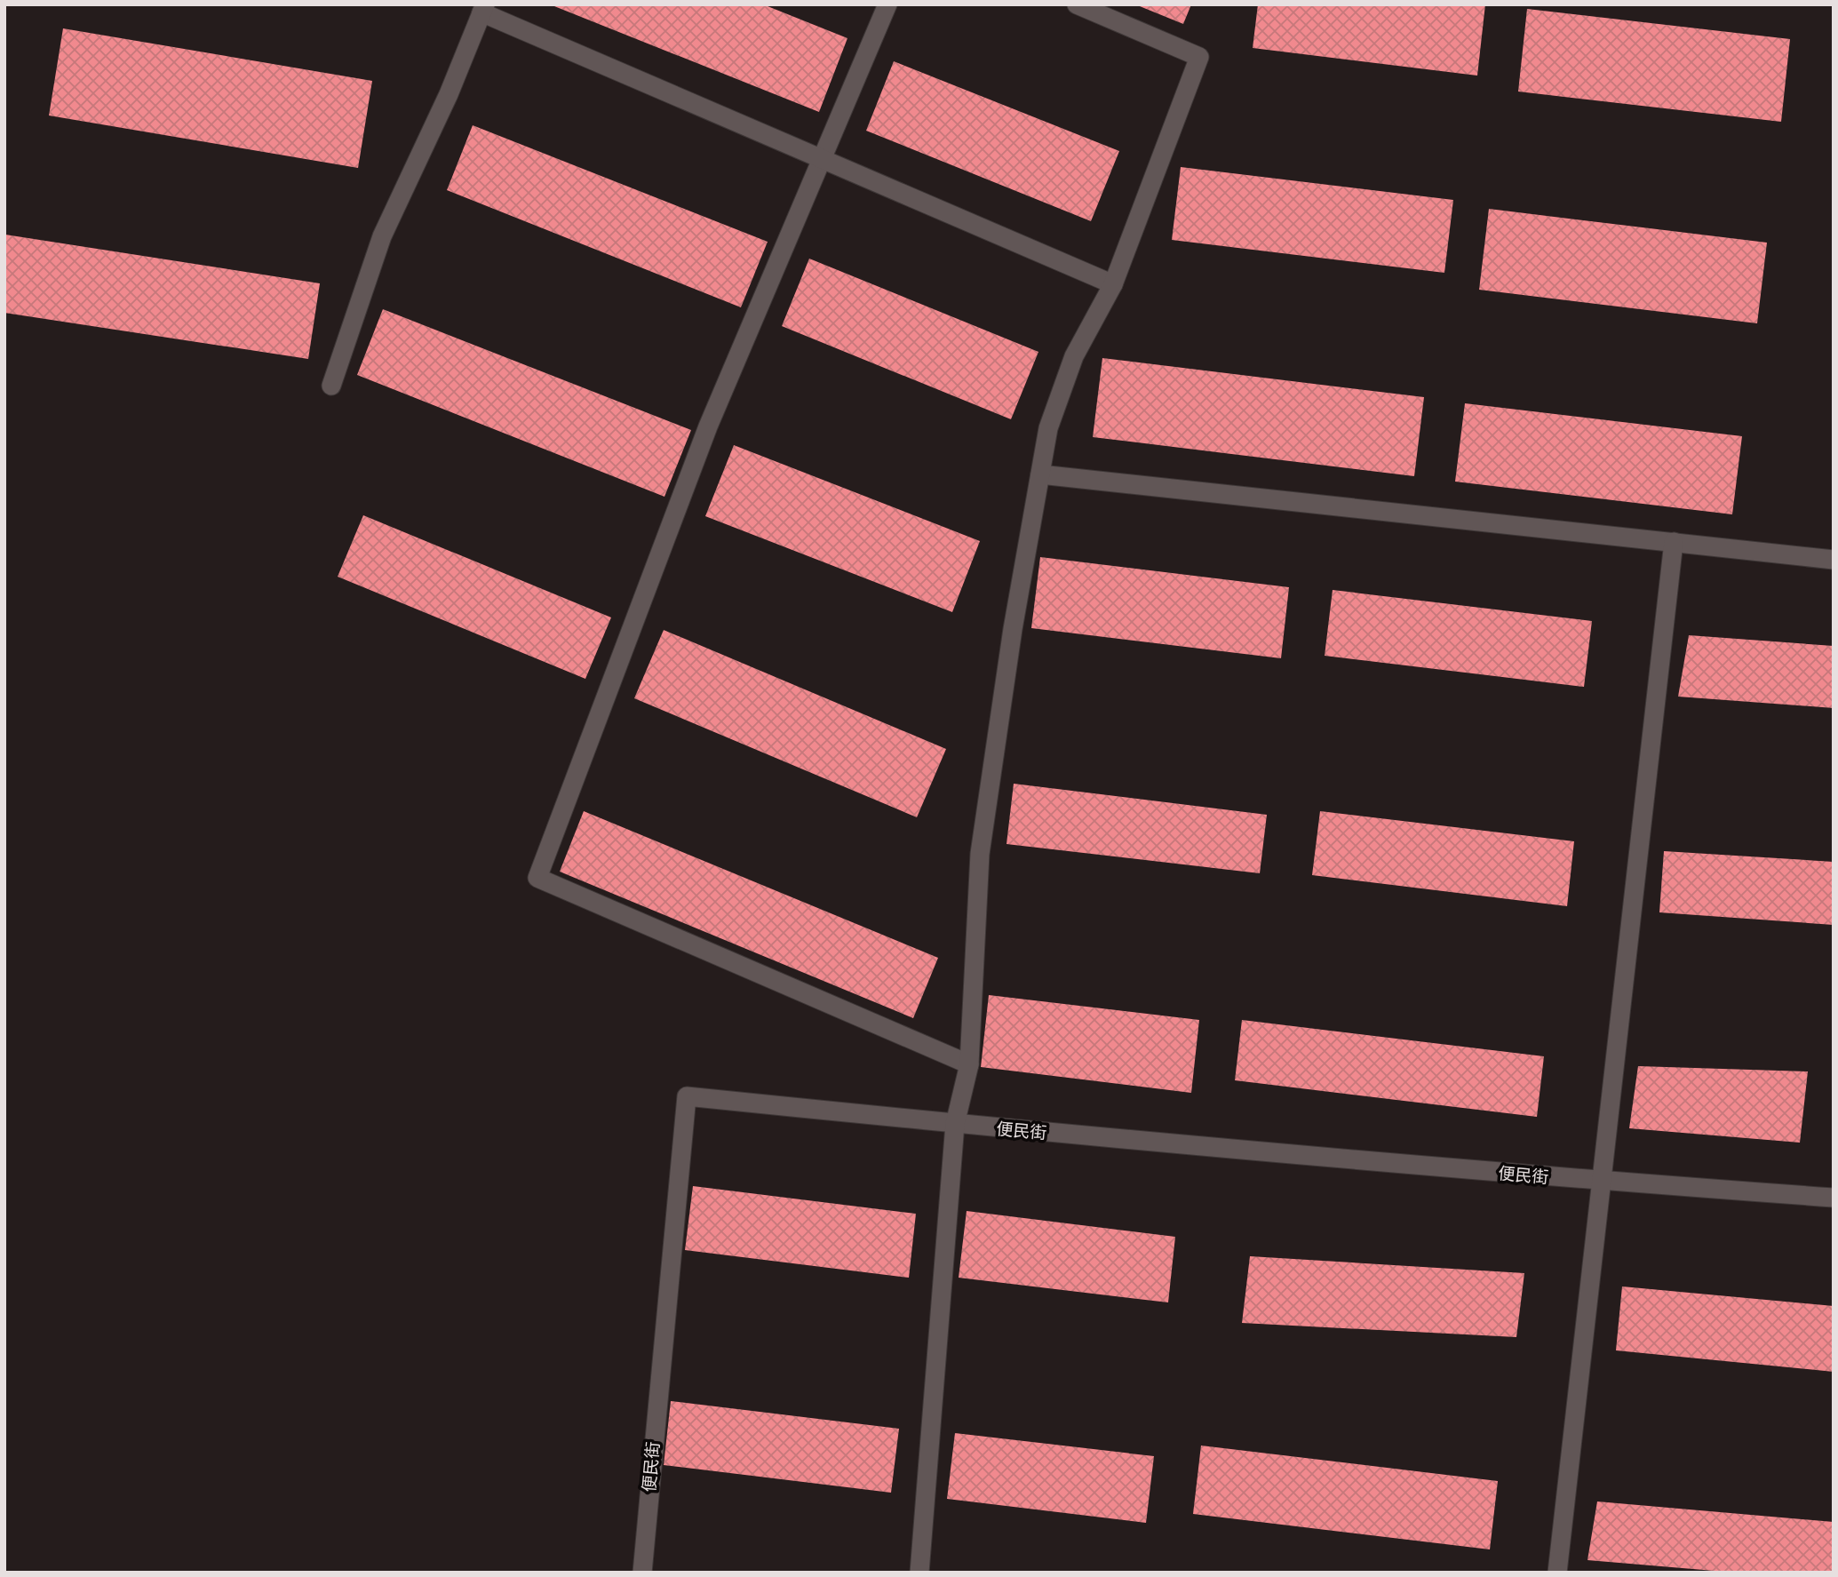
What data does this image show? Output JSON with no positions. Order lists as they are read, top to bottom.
{
  "streets": {
    "street": ["便民街"]
  }
}
